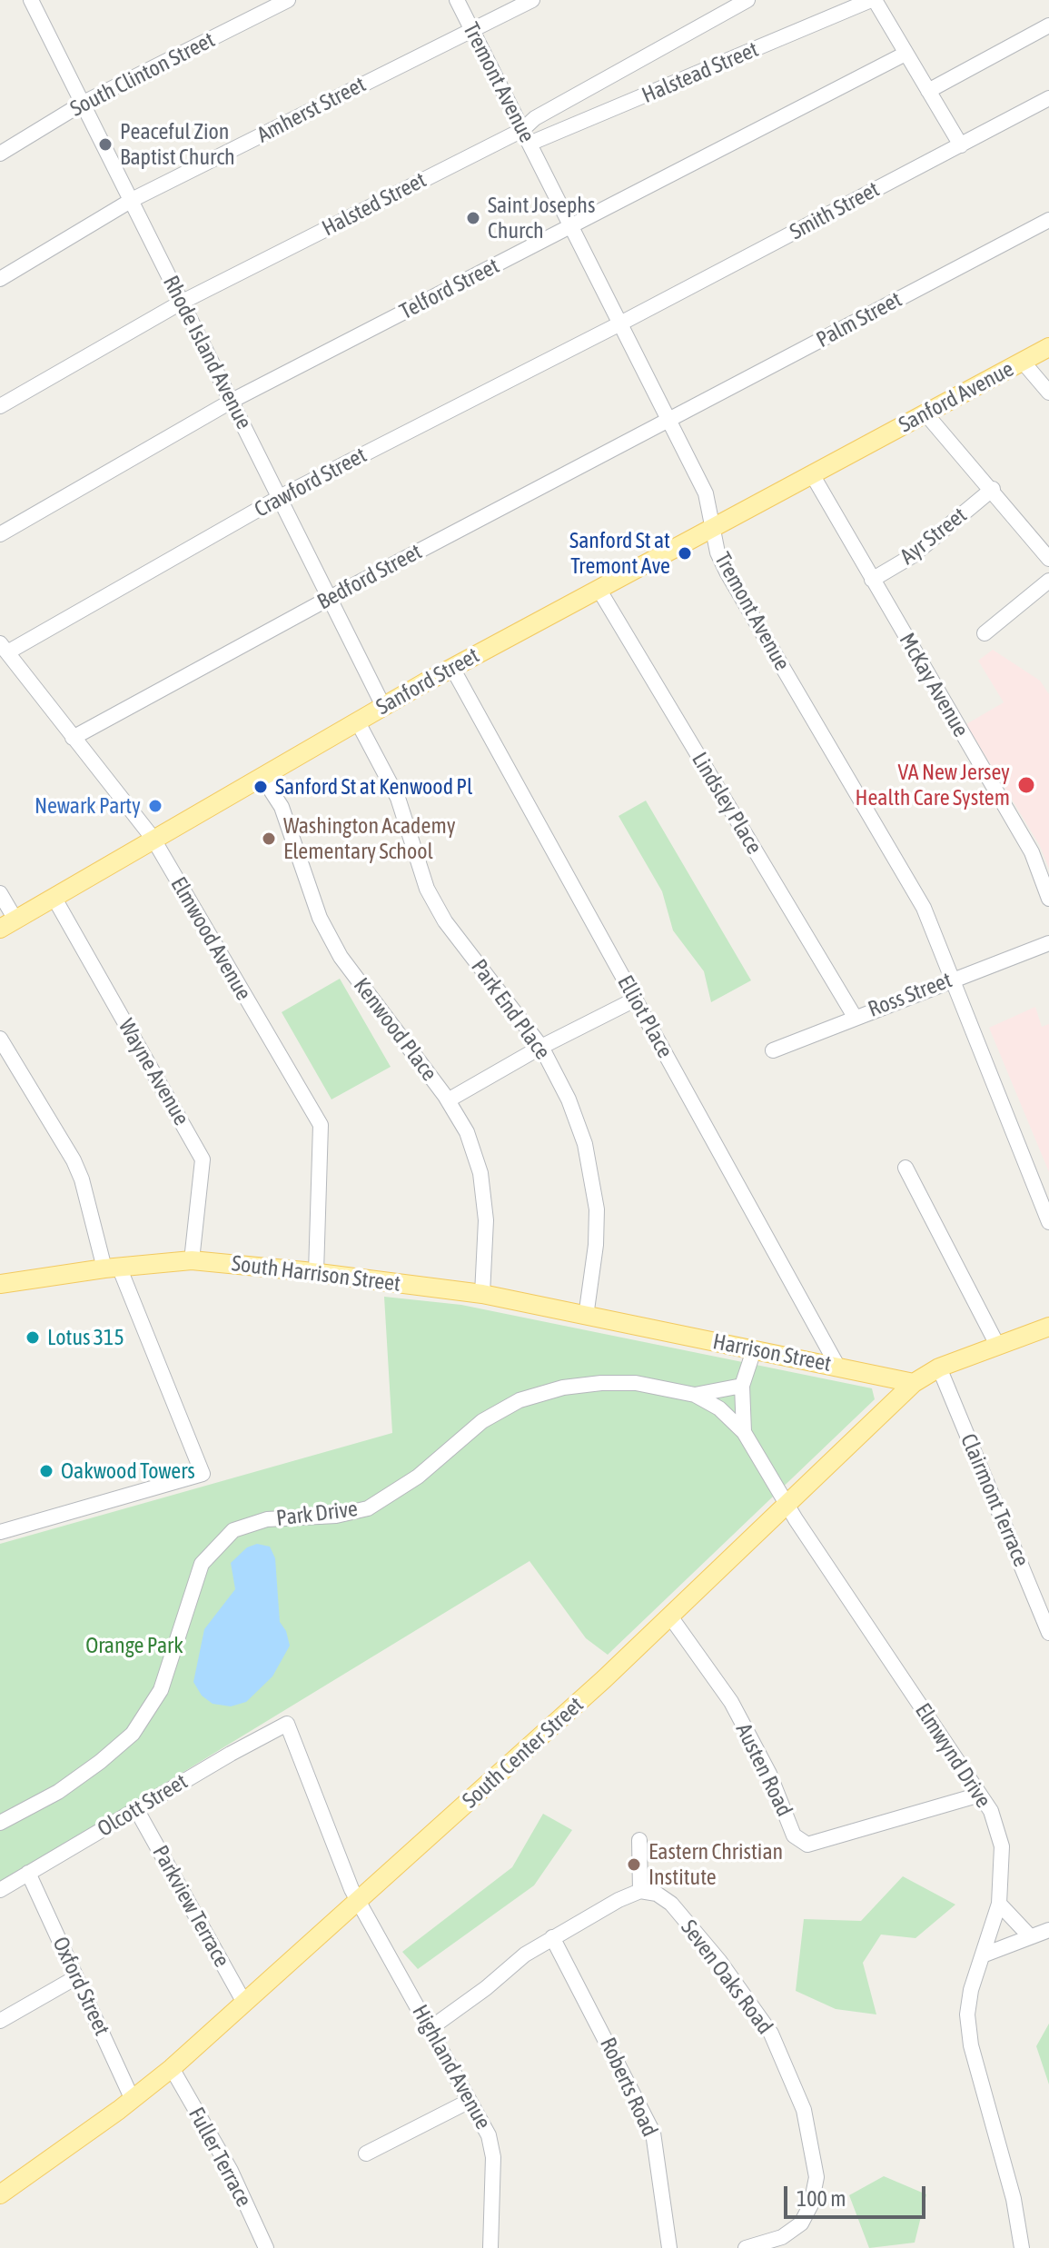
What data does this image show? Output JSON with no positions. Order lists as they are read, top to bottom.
{
  "streets": {
    "main road": [
      "Sanford Avenue",
      "Sanford Street",
      "South Harrison Street",
      "Harrison Street",
      "South Center Street"
    ],
    "street": [
      "Halstead Street",
      "South Clinton Street",
      "Tremont Avenue",
      "Amherst Street",
      "Halsted Street",
      "Smith Street",
      "Telford Street",
      "Palm Street",
      "Rhode Island Avenue",
      "Crawford Street",
      "Ayr Street",
      "Bedford Street",
      "McKay Avenue",
      "Lindsley Place",
      "Elmwood Avenue",
      "Ross Street",
      "Park End Place",
      "Elliot Place",
      "Kenwood Place",
      "Wayne Avenue",
      "Clairmont Terrace",
      "Park Drive",
      "Elmwynd Drive",
      "Austen Road",
      "Olcott Street",
      "Parkview Terrace",
      "Seven Oaks Road",
      "Oxford Street",
      "Highland Avenue",
      "Roberts Road",
      "Fuller Terrace"
    ]
  },
  "crossings": [
    ["Halstead Street", "Tremont Avenue"],
    ["Halstead Street", "Halsted Street"],
    ["South Clinton Street", "Rhode Island Avenue"],
    ["Tremont Avenue", "Amherst Street"],
    ["Tremont Avenue", "Halsted Street"],
    ["Tremont Avenue", "Smith Street"],
    ["Tremont Avenue", "Telford Street"],
    ["Tremont Avenue", "Palm Street"],
    ["Tremont Avenue", "Crawford Street"],
    ["Tremont Avenue", "Bedford Street"],
    ["Tremont Avenue", "Sanford Street"],
    ["Tremont Avenue", "Ross Street"],
    ["Amherst Street", "Rhode Island Avenue"],
    ["Halsted Street", "Rhode Island Avenue"],
    ["Smith Street", "Crawford Street"],
    ["Telford Street", "Rhode Island Avenue"],
    ["Palm Street", "Bedford Street"],
    ["Rhode Island Avenue", "Crawford Street"],
    ["Rhode Island Avenue", "Bedford Street"],
    ["Rhode Island Avenue", "Sanford Street"],
    ["Sanford Avenue", "Sanford Street"],
    ["Crawford Street", "Elmwood Avenue"],
    ["Ayr Street", "McKay Avenue"],
    ["Bedford Street", "Elmwood Avenue"],
    ["Sanford Street", "McKay Avenue"],
    ["Sanford Street", "Lindsley Place"],
    ["Sanford Street", "Elmwood Avenue"],
    ["Sanford Street", "Park End Place"],
    ["Sanford Street", "Elliot Place"],
    ["Sanford Street", "Kenwood Place"],
    ["Sanford Street", "Wayne Avenue"],
    ["Lindsley Place", "Ross Street"],
    ["Elmwood Avenue", "South Harrison Street"],
    ["Park End Place", "South Harrison Street"],
    ["Elliot Place", "Harrison Street"],
    ["Kenwood Place", "South Harrison Street"],
    ["Wayne Avenue", "South Harrison Street"],
    ["South Harrison Street", "Harrison Street"],
    ["Harrison Street", "South Center Street"],
    ["Clairmont Terrace", "South Center Street"],
    ["Park Drive", "South Center Street"],
    ["Park Drive", "Elmwynd Drive"],
    ["South Center Street", "Elmwynd Drive"],
    ["South Center Street", "Austen Road"],
    ["South Center Street", "Parkview Terrace"],
    ["South Center Street", "Oxford Street"],
    ["South Center Street", "Highland Avenue"],
    ["South Center Street", "Fuller Terrace"],
    ["Elmwynd Drive", "Austen Road"],
    ["Olcott Street", "Parkview Terrace"],
    ["Olcott Street", "Oxford Street"],
    ["Olcott Street", "Highland Avenue"]
  ],
  "parks": ["Orange Park"],
  "places": [
    "Peaceful Zion Baptist Church",
    "Saint Josephs Church",
    "Sanford St at Tremont Ave",
    "VA New Jersey Health Care System",
    "Sanford St at Kenwood Pl",
    "Newark Party",
    "Washington Academy Elementary School",
    "Lotus 315",
    "Oakwood Towers",
    "Eastern Christian Institute"
  ],
  "scale_bar": "100 m"
}
